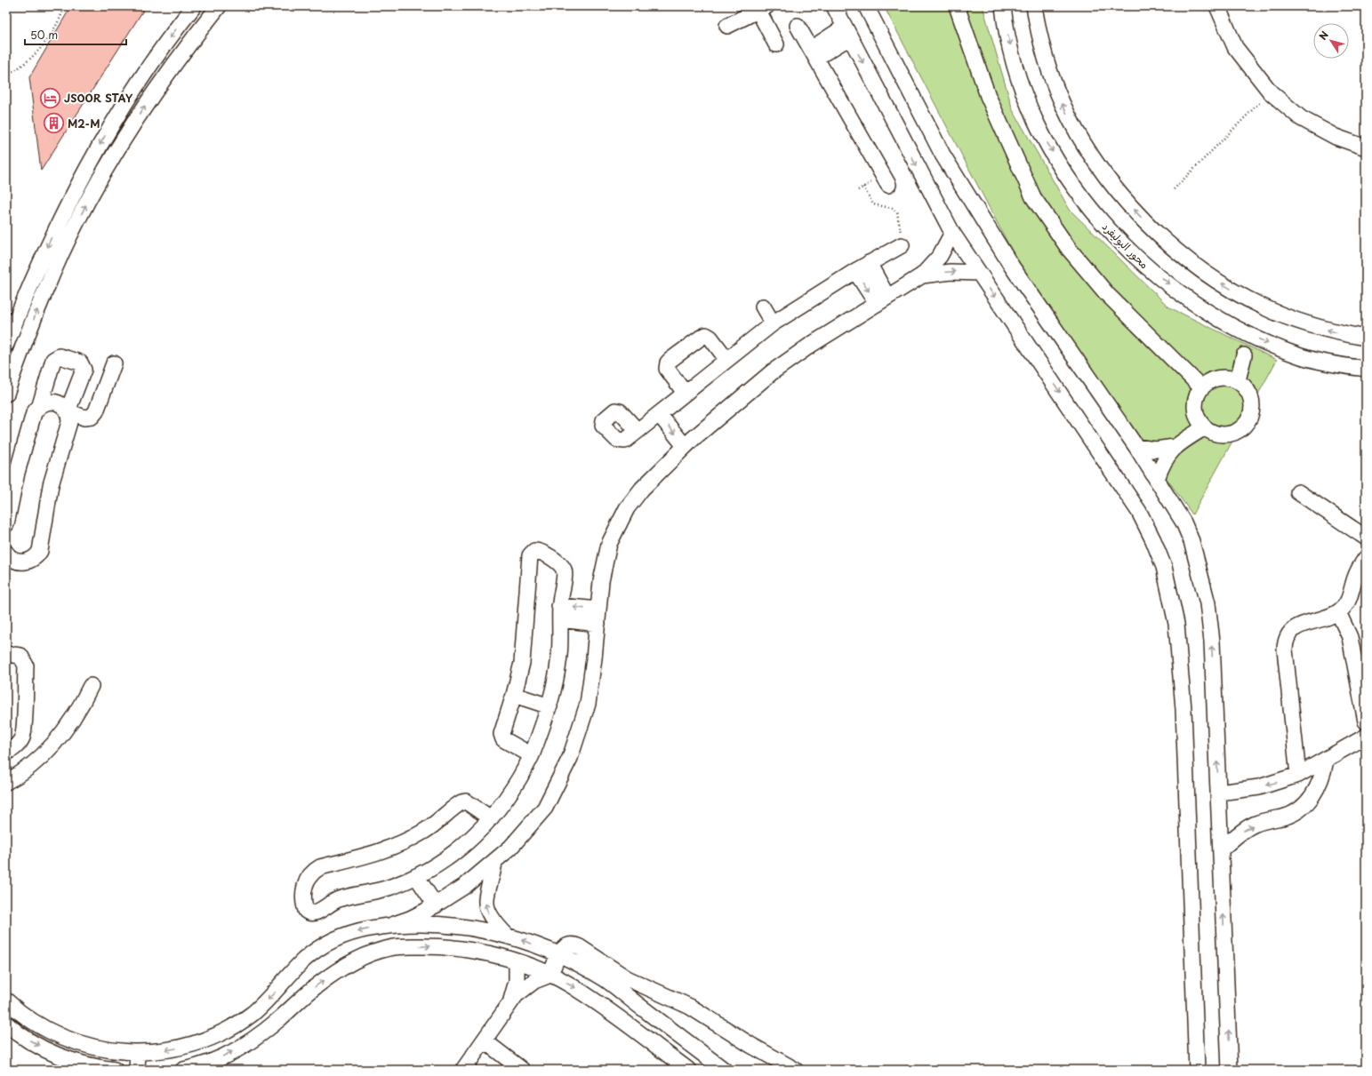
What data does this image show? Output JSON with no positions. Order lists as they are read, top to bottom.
{
  "streets": {
    "street": ["محور البوليفرد"]
  },
  "places": {
    "hotel": ["JSOOR STAY"],
    "building": ["M2-M"]
  },
  "scale_bar": "50 m",
  "north": "top left"
}
